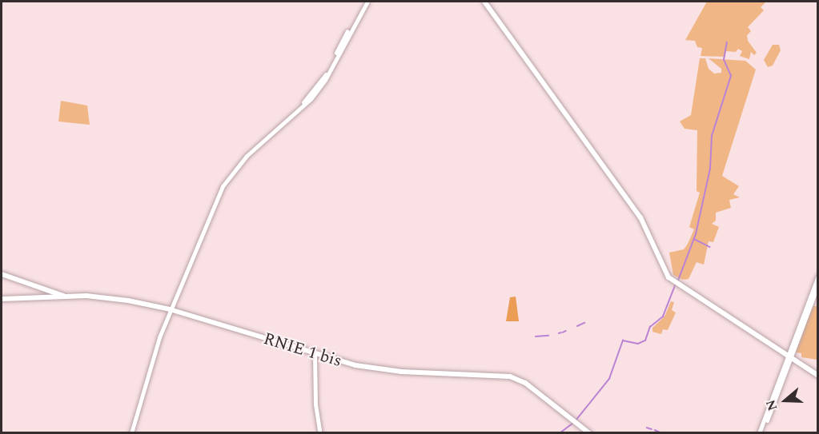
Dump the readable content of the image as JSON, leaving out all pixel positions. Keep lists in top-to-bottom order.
{
  "streets": {
    "main road": ["RNIE 1 bis"]
  },
  "north": "left"
}
